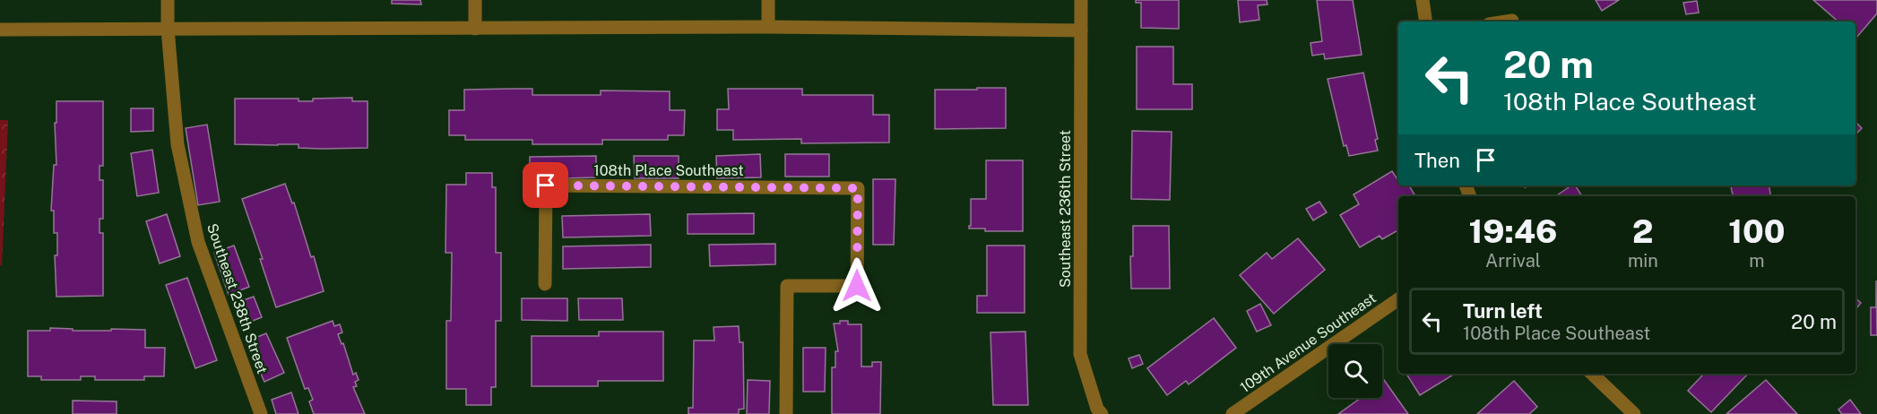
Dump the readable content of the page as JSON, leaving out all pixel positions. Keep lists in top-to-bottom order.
{
  "streets": {
    "street": [
      "108th Place Southeast",
      "Southeast 236th Street",
      "Southeast 238th Street",
      "109th Avenue Southeast"
    ]
  },
  "page": {
    "turn": ["20 m", "108th Place Southeast"],
    "then": "Then",
    "eta": [
      "19:46",
      "Arrival",
      "2",
      "min",
      "100",
      "m"
    ],
    "list": [
      {
        "name": "Turn left",
        "note": "108th Place Southeast",
        "value": "20 m"
      }
    ]
  }
}
